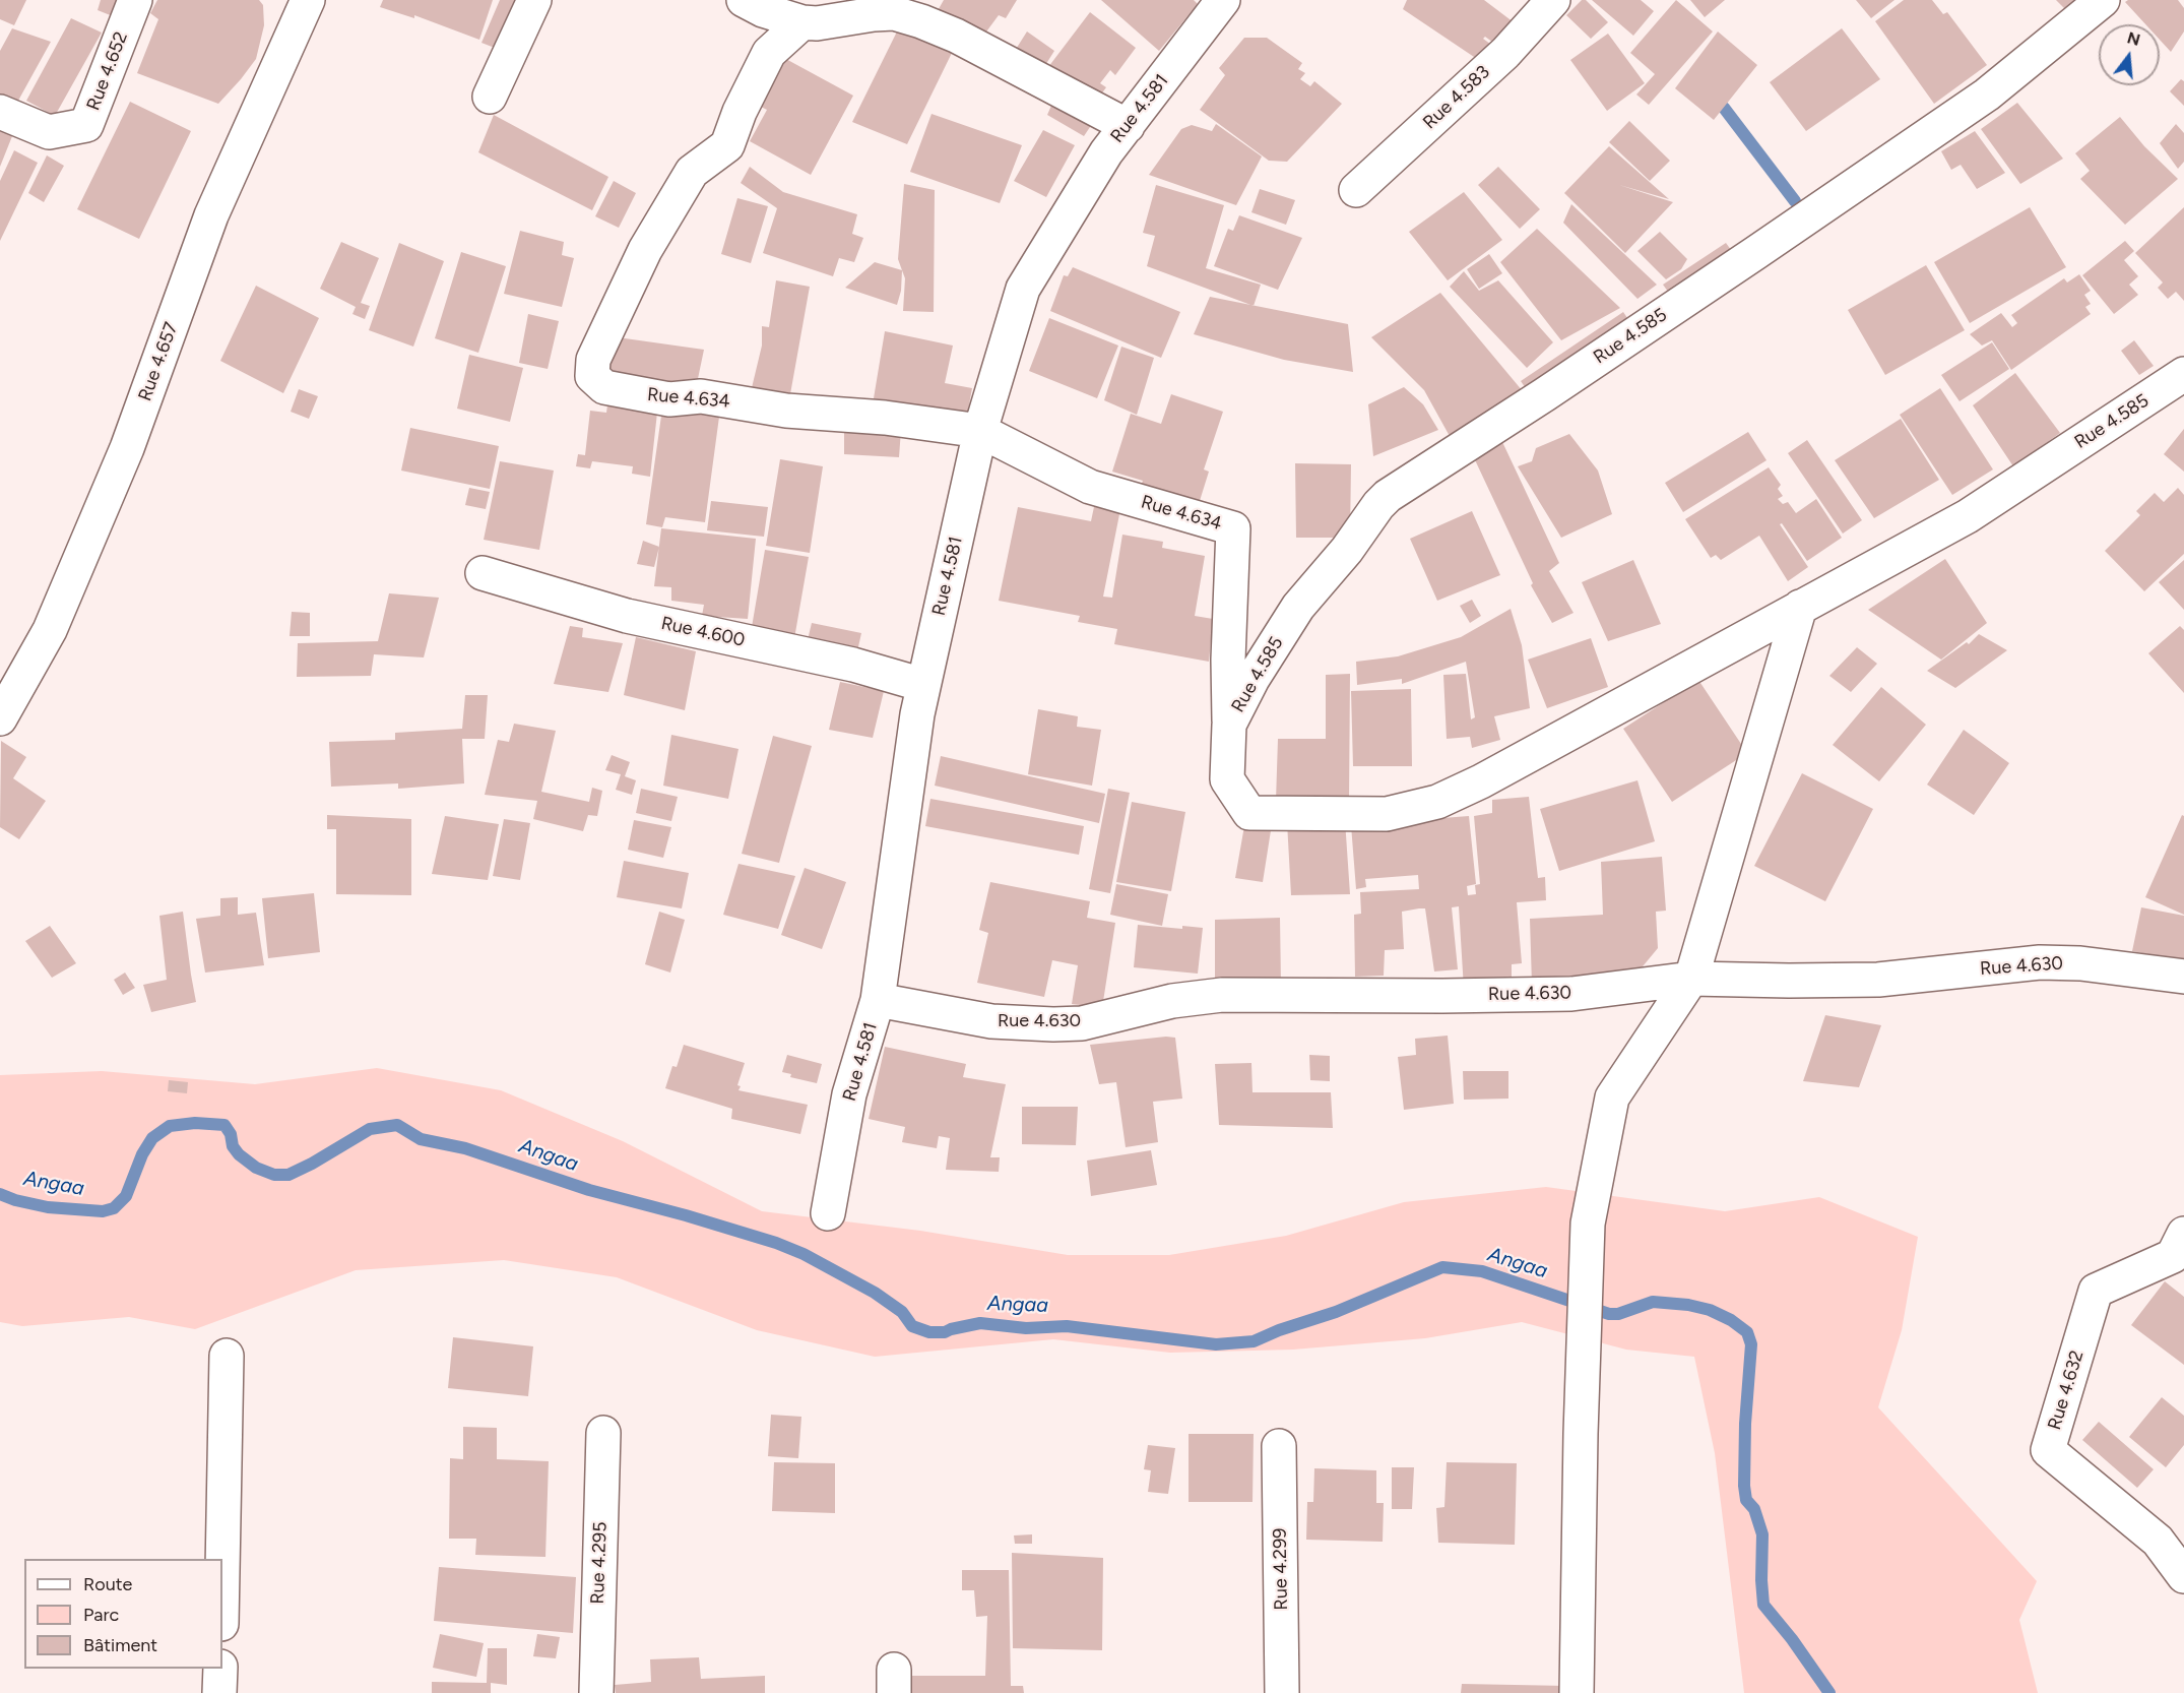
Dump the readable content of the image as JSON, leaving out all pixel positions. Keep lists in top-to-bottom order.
{
  "streets": {
    "street": [
      "Rue 4.652",
      "Rue 4.583",
      "Rue 4.581",
      "Rue 4.585",
      "Rue 4.657",
      "Rue 4.634",
      "Rue 4.600",
      "Rue 4.630",
      "Rue 4.632",
      "Rue 4.295",
      "Rue 4.299"
    ]
  },
  "crossings": [
    ["Rue 4.581", "Rue 4.634"],
    ["Rue 4.581", "Rue 4.600"],
    ["Rue 4.581", "Rue 4.630"],
    ["Rue 4.585", "Rue 4.634"]
  ],
  "water": ["Angaa"],
  "legend": ["Route", "Parc", "Bâtiment"],
  "north": "top"
}
